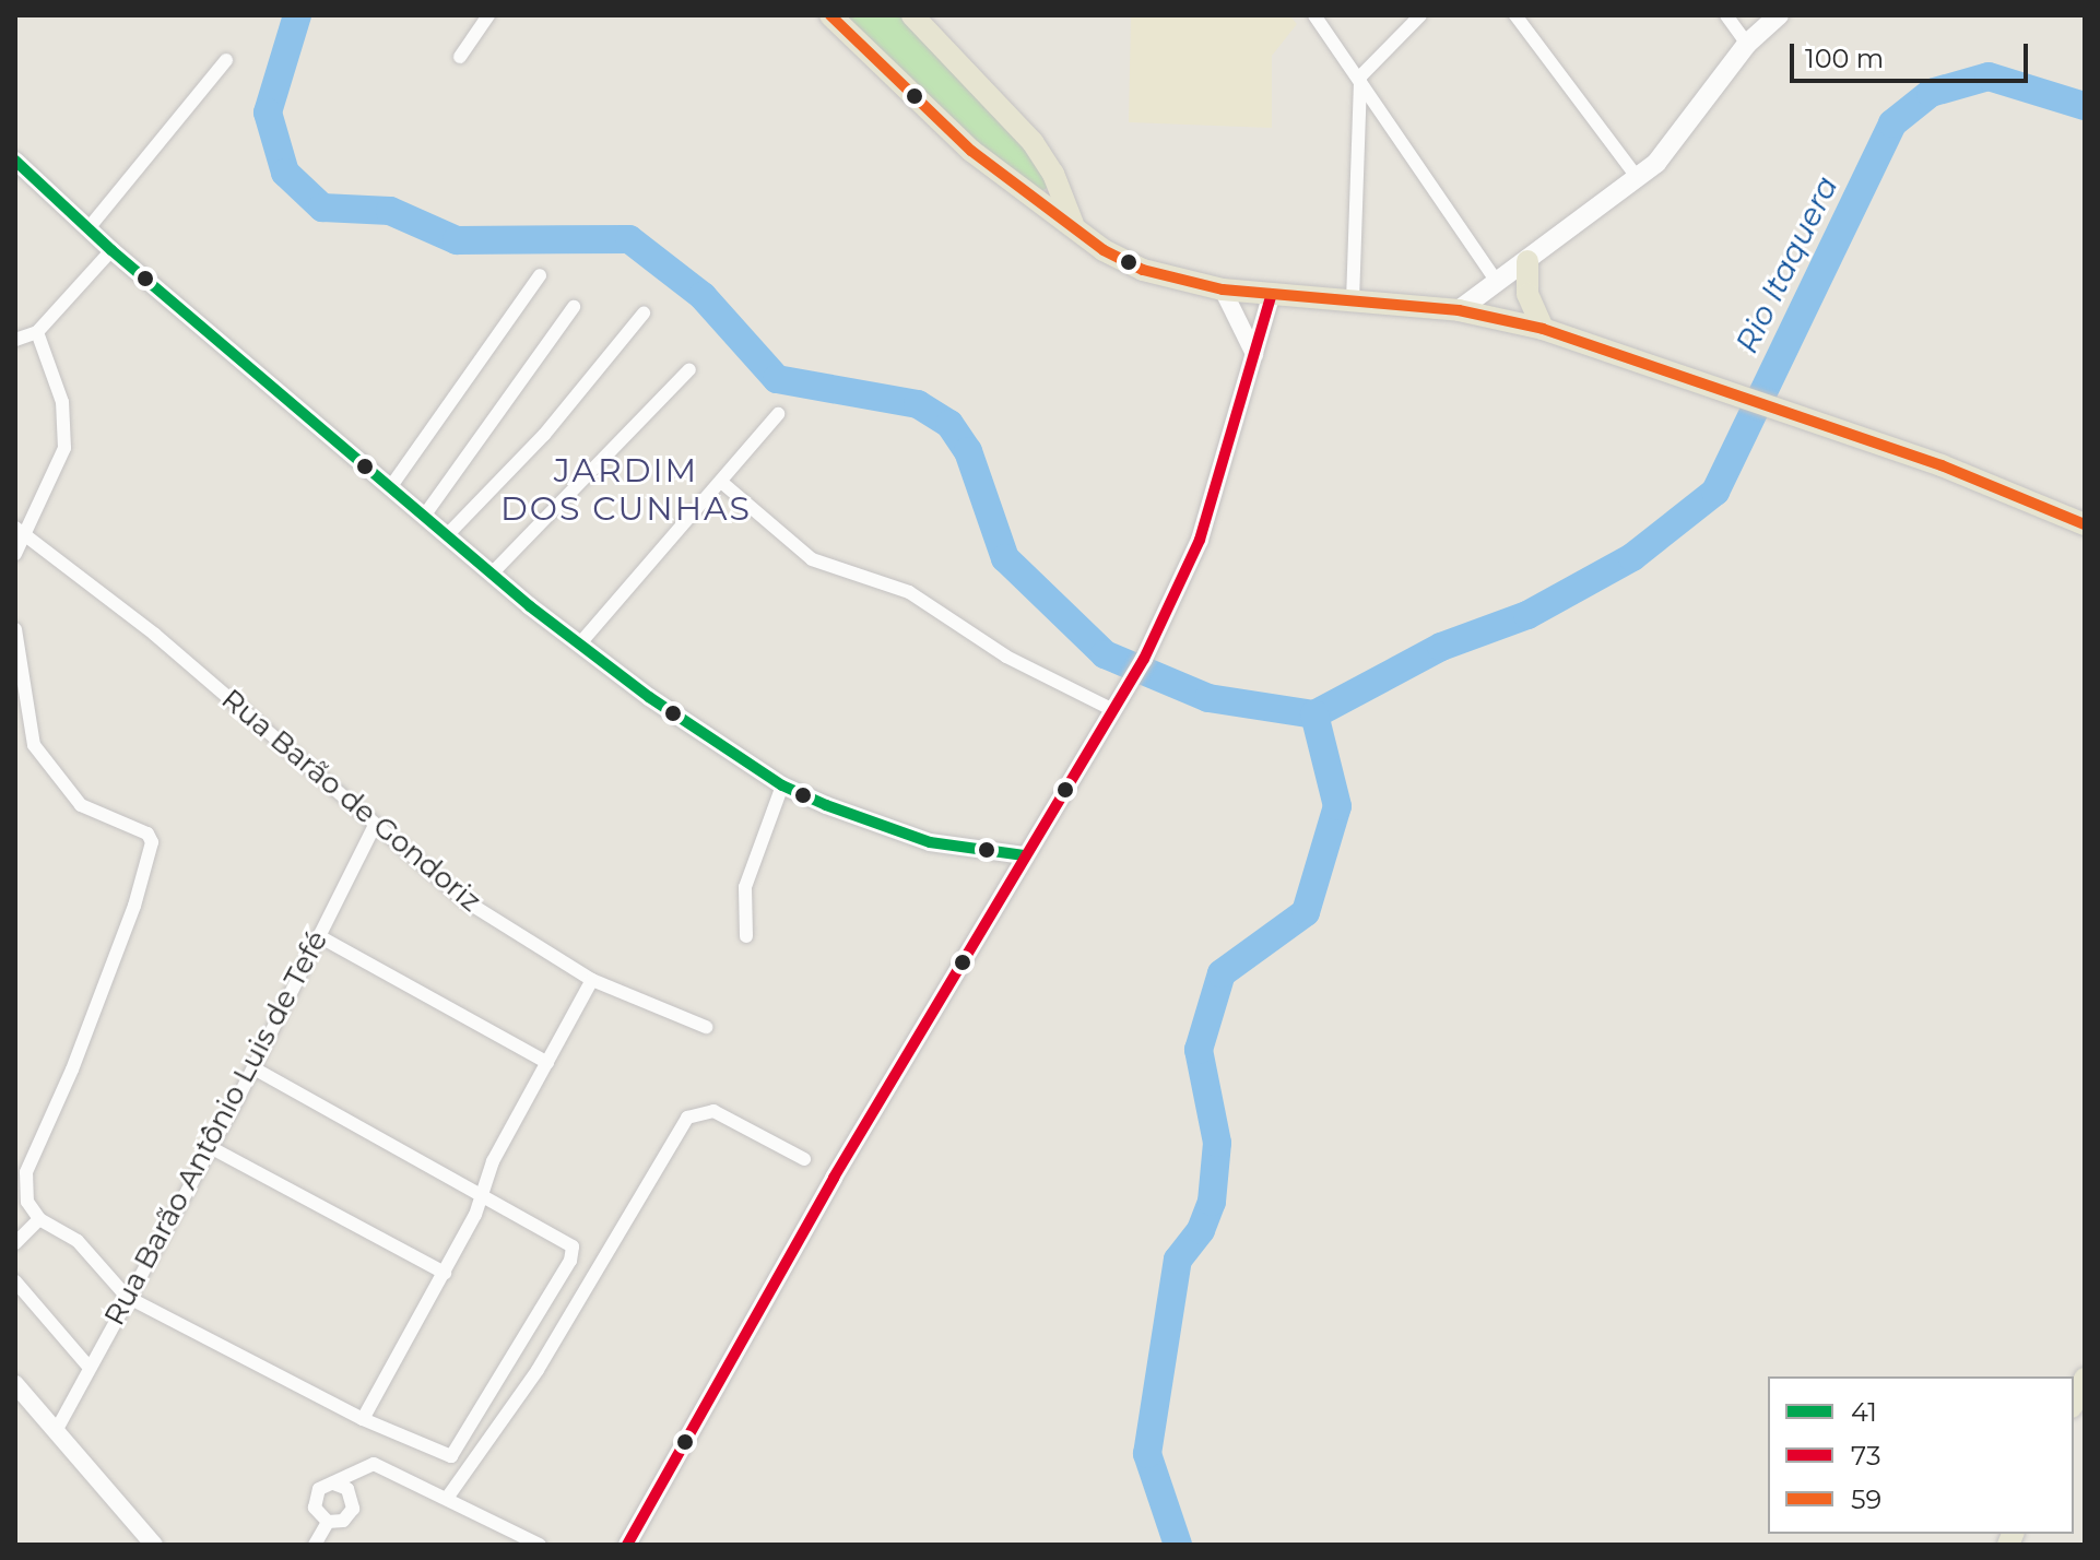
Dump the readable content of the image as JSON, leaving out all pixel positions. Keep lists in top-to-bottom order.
{
  "streets": {
    "street": ["Rua Barão de Gondoriz", "Rua Barão Antônio Luis de Tefé"]
  },
  "crossings": [
    ["Rua Barão de Gondoriz", "Rua Barão Antônio Luis de Tefé"]
  ],
  "districts": ["JARDIM DOS CUNHAS"],
  "water": ["Rio Itaquera"],
  "lines": ["transit line 59", "transit line 41", "transit line 73"],
  "legend": ["41", "73", "59"],
  "scale_bar": "100 m"
}
